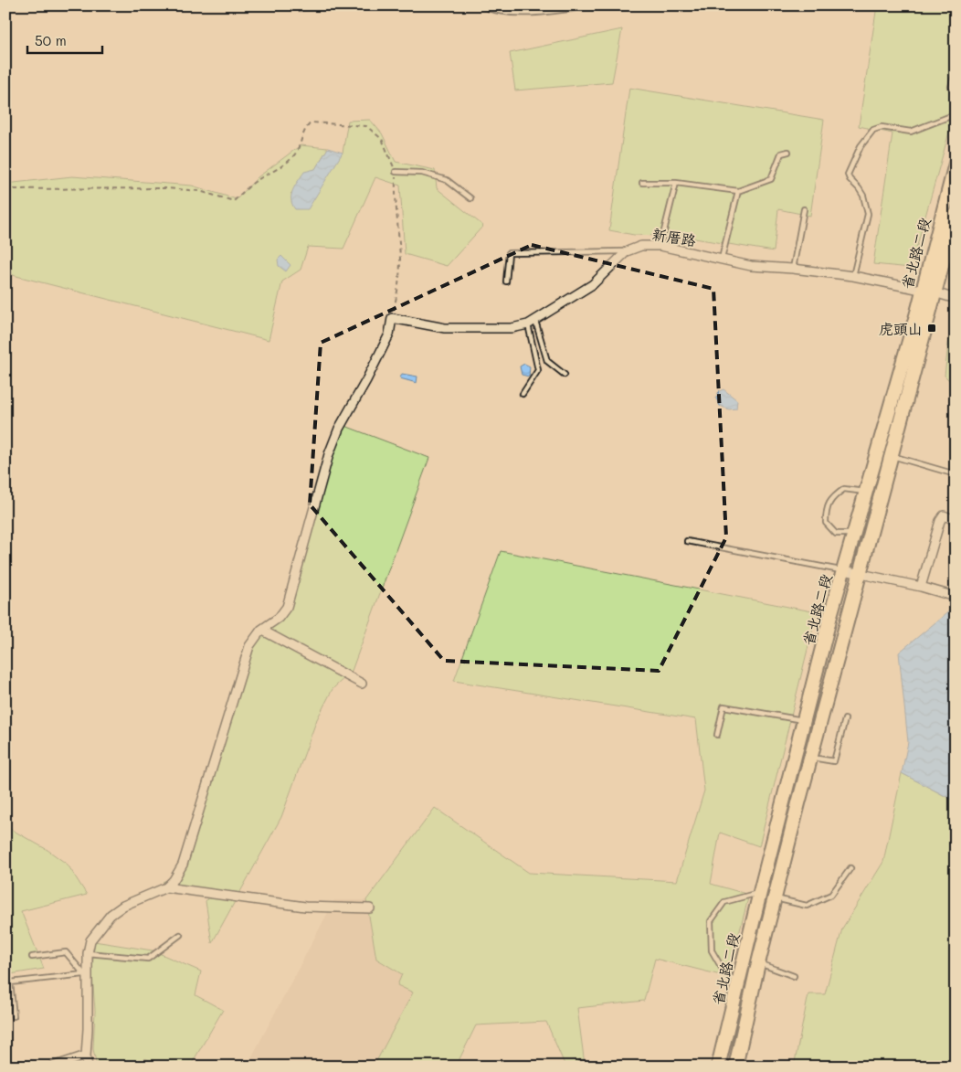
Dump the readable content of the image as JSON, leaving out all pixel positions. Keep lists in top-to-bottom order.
{
  "streets": {
    "main road": ["省北路二段"],
    "street": ["新厝路"]
  },
  "crossings": [
    ["新厝路", "省北路二段"]
  ],
  "places": {
    "transit": ["虎頭山"]
  },
  "scale_bar": "50 m"
}
